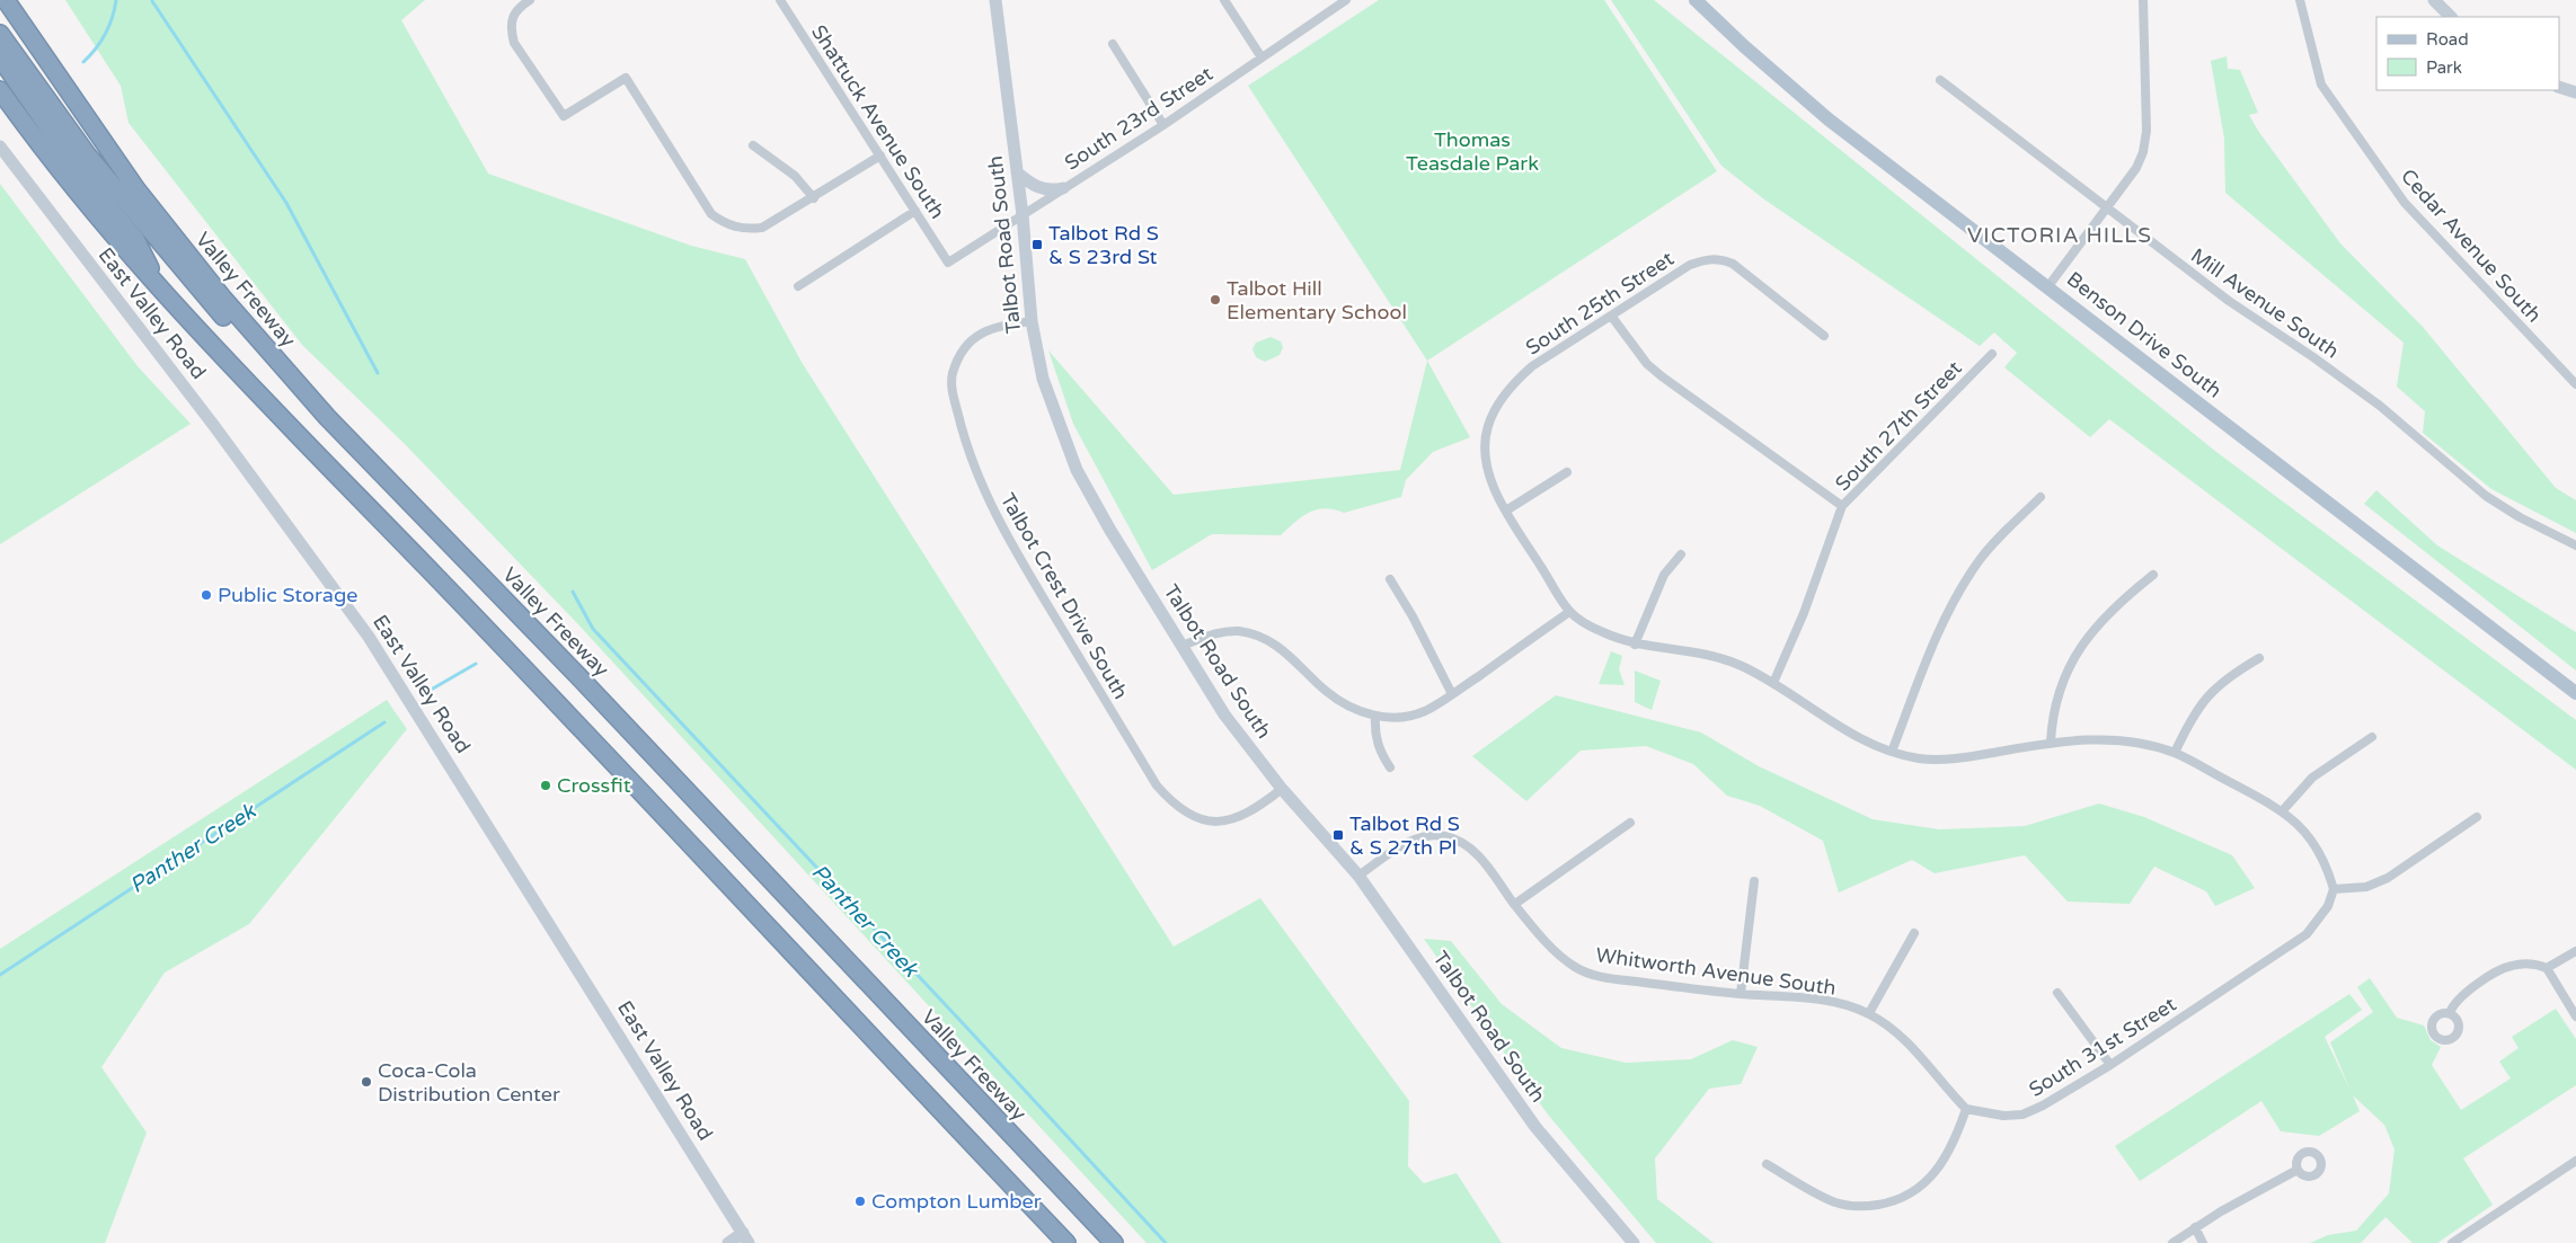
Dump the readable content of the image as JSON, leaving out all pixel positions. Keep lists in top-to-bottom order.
{
  "streets": {
    "highway": ["Valley Freeway"],
    "main road": ["Benson Drive South"],
    "street": [
      "South 23rd Street",
      "Shattuck Avenue South",
      "Talbot Road South",
      "Cedar Avenue South",
      "South 25th Street",
      "Mill Avenue South",
      "East Valley Road",
      "South 27th Street",
      "Talbot Crest Drive South",
      "Whitworth Avenue South",
      "South 31st Street"
    ]
  },
  "crossings": [
    ["South 23rd Street", "Shattuck Avenue South"],
    ["South 23rd Street", "Talbot Road South"],
    ["Talbot Road South", "Talbot Crest Drive South"],
    ["Talbot Road South", "Whitworth Avenue South"],
    ["Whitworth Avenue South", "South 31st Street"]
  ],
  "districts": ["VICTORIA HILLS"],
  "water": ["Panther Creek"],
  "parks": ["Thomas Teasdale Park"],
  "places": {
    "transit": ["Talbot Rd S & S 23rd St", "Talbot Rd S & S 27th Pl"],
    "other": [
      "Talbot Hill Elementary School",
      "Public Storage",
      "Crossfit",
      "Coca-Cola Distribution Center",
      "Compton Lumber"
    ]
  },
  "legend": ["Road", "Park"]
}
